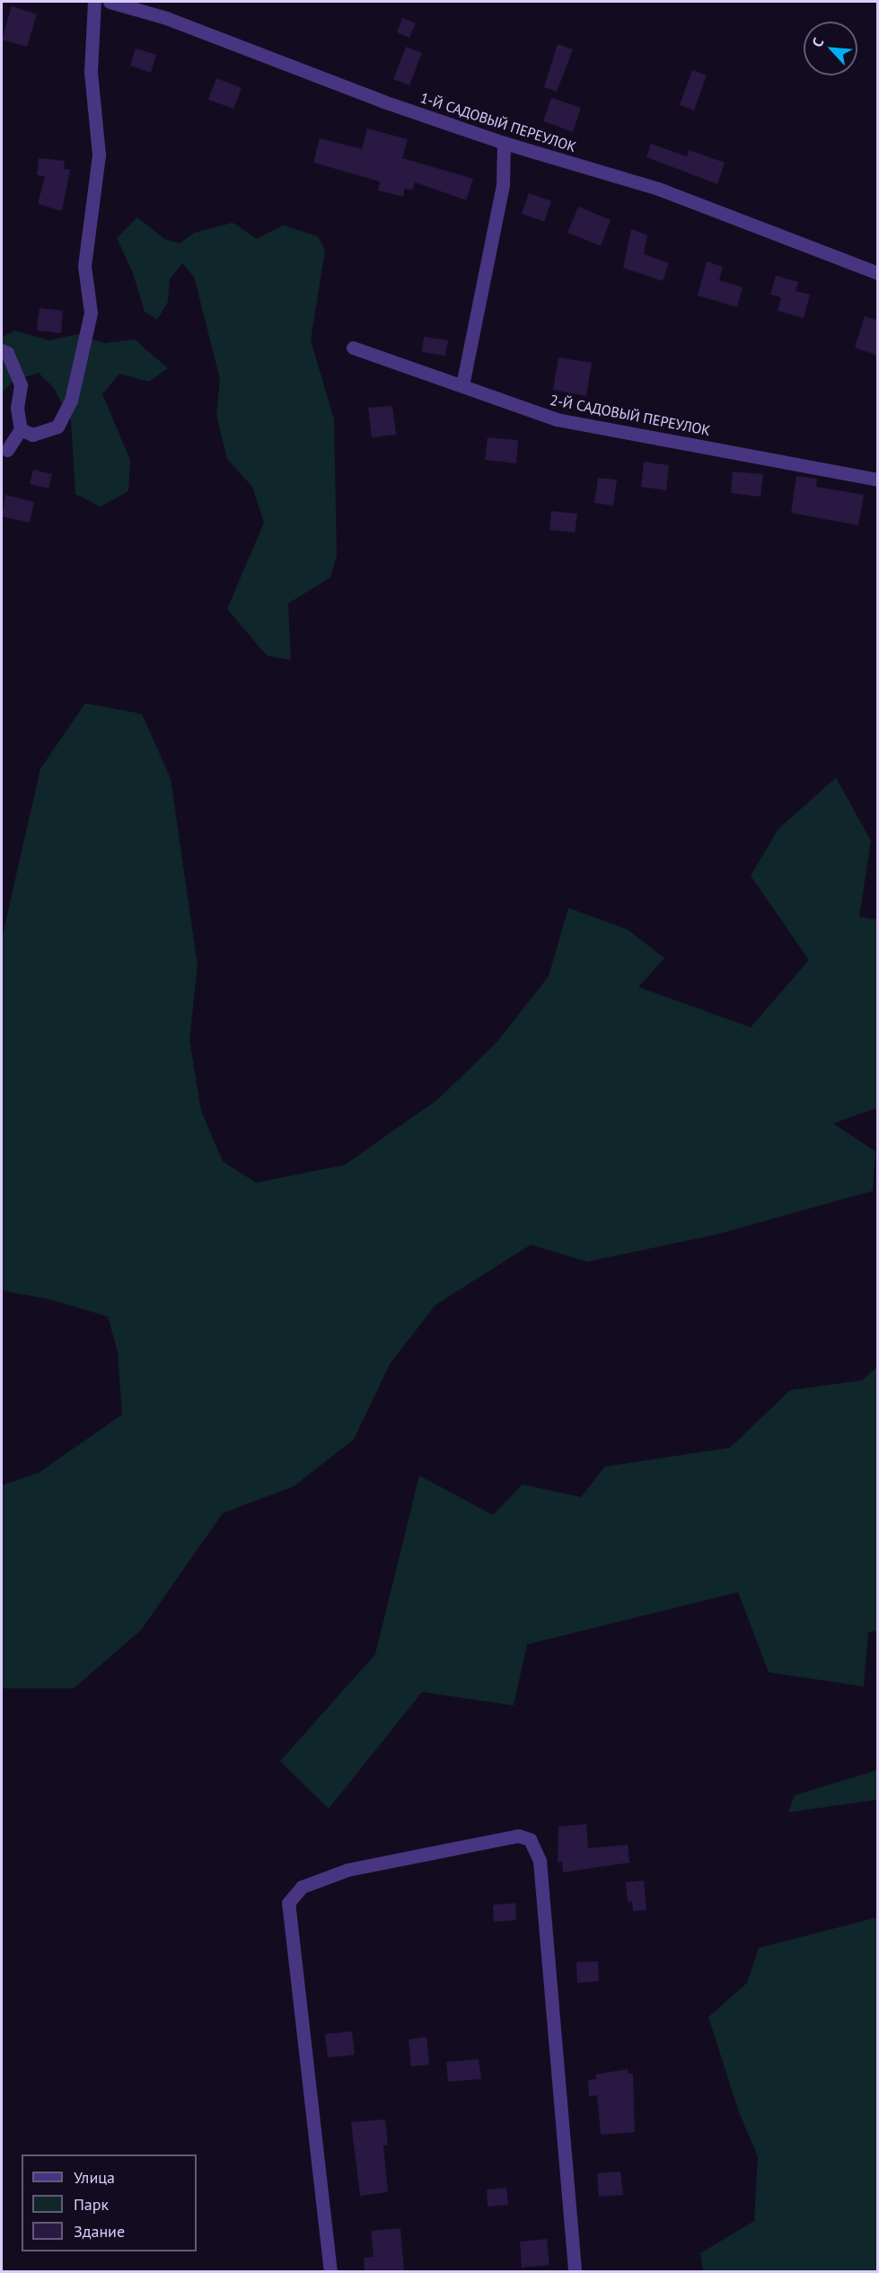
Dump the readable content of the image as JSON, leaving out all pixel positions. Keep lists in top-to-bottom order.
{
  "streets": {
    "street": ["1-Й САДОВЫЙ ПЕРЕУЛОК", "2-Й САДОВЫЙ ПЕРЕУЛОК"]
  },
  "legend": ["Улица", "Парк", "Здание"],
  "north": "top left"
}
